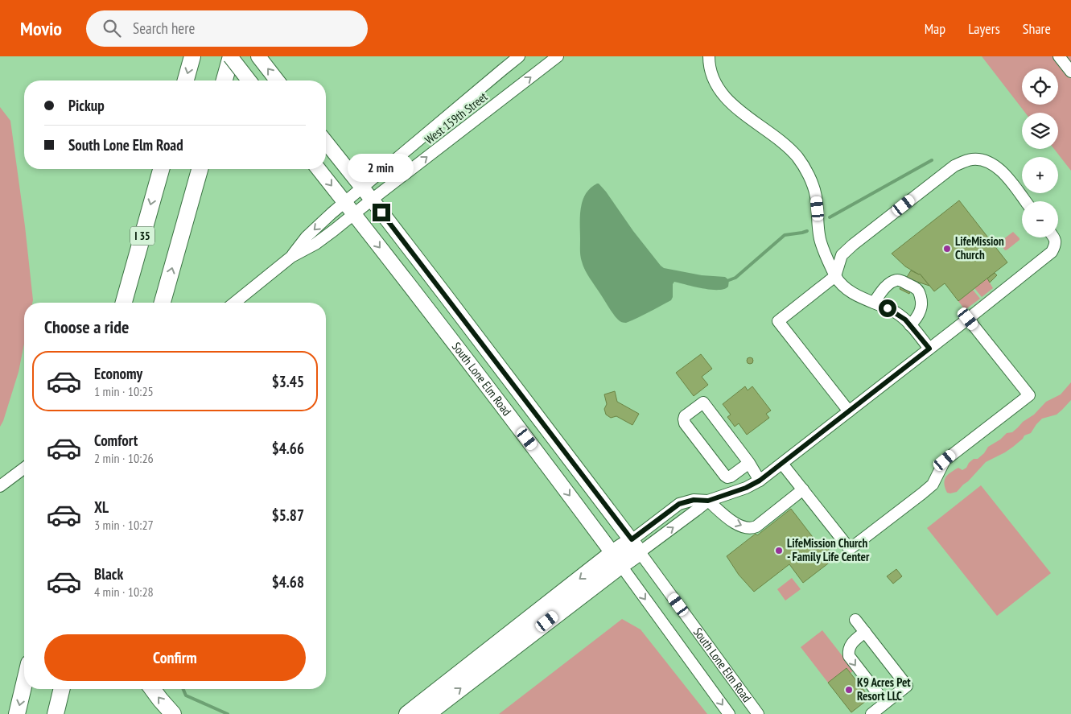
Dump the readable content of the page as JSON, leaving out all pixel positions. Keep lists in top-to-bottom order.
{
  "streets": {
    "highway": ["I 35"],
    "main road": ["South Lone Elm Road"],
    "street": ["West 159th Street"]
  },
  "crossings": [
    ["West 159th Street", "South Lone Elm Road"]
  ],
  "places": ["LifeMission Church", "LifeMission Church - Family Life Center", "K9 Acres Pet Resort LLC"],
  "page": {
    "header": "Movio",
    "search": "Search here",
    "nav": ["Map", "Layers", "Share"],
    "map_buttons": ["+", "−"],
    "banner": ["Pickup", "South Lone Elm Road"],
    "bubble": "2 min",
    "heading": "Choose a ride",
    "list": [
      {
        "name": "Economy",
        "note": "1 min · 10:25",
        "value": "$3.45"
      },
      {
        "name": "Comfort",
        "note": "2 min · 10:26",
        "value": "$4.66"
      },
      {
        "name": "XL",
        "note": "3 min · 10:27",
        "value": "$5.87"
      },
      {
        "name": "Black",
        "note": "4 min · 10:28",
        "value": "$4.68"
      }
    ],
    "buttons": "Confirm"
  }
}
